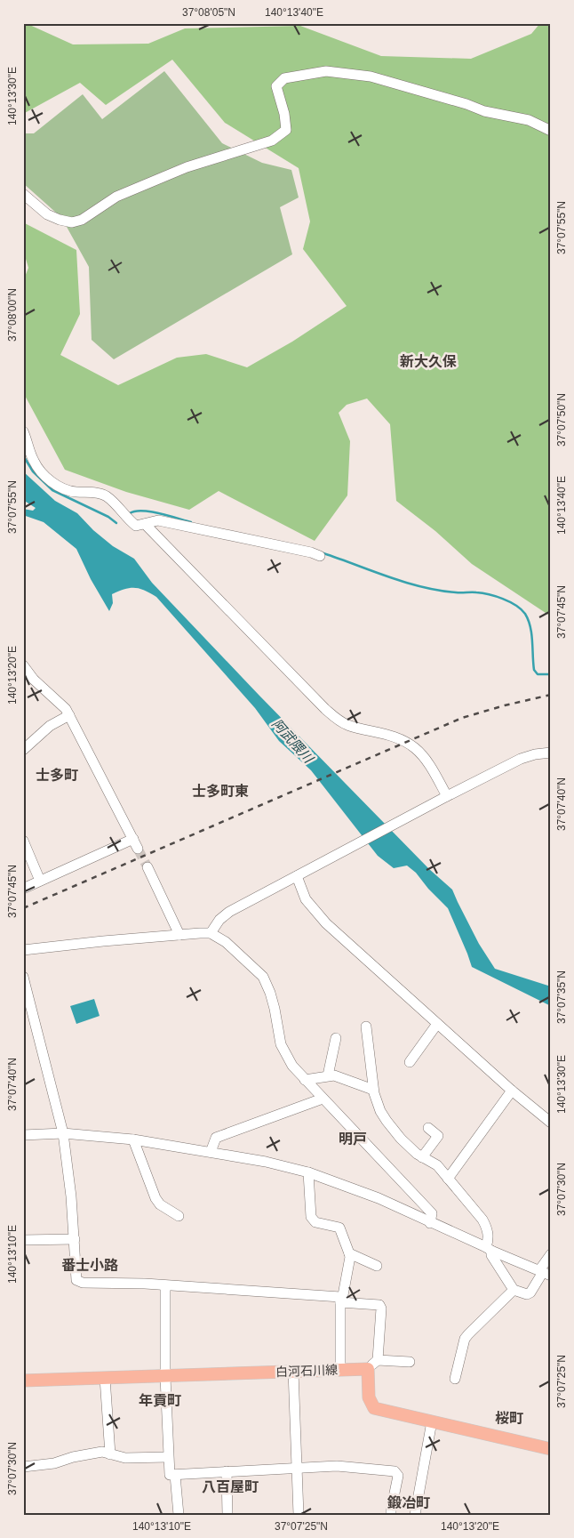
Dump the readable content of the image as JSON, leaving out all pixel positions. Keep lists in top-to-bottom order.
{
  "streets": {
    "main road": ["白河石川線"]
  },
  "districts": [
    "新大久保",
    "士多町",
    "士多町東",
    "明戸",
    "番士小路",
    "年貢町",
    "桜町",
    "八百屋町",
    "鍛冶町"
  ],
  "water": ["阿武隈川"],
  "coordinates": [
    "37°08'05\"N",
    "140°13'40\"E",
    "140°13'30\"E",
    "37°07'55\"N",
    "37°08'00\"N",
    "37°07'50\"N",
    "37°07'45\"N",
    "140°13'20\"E",
    "37°07'40\"N",
    "37°07'35\"N",
    "37°07'30\"N",
    "140°13'10\"E",
    "37°07'25\"N"
  ]
}
